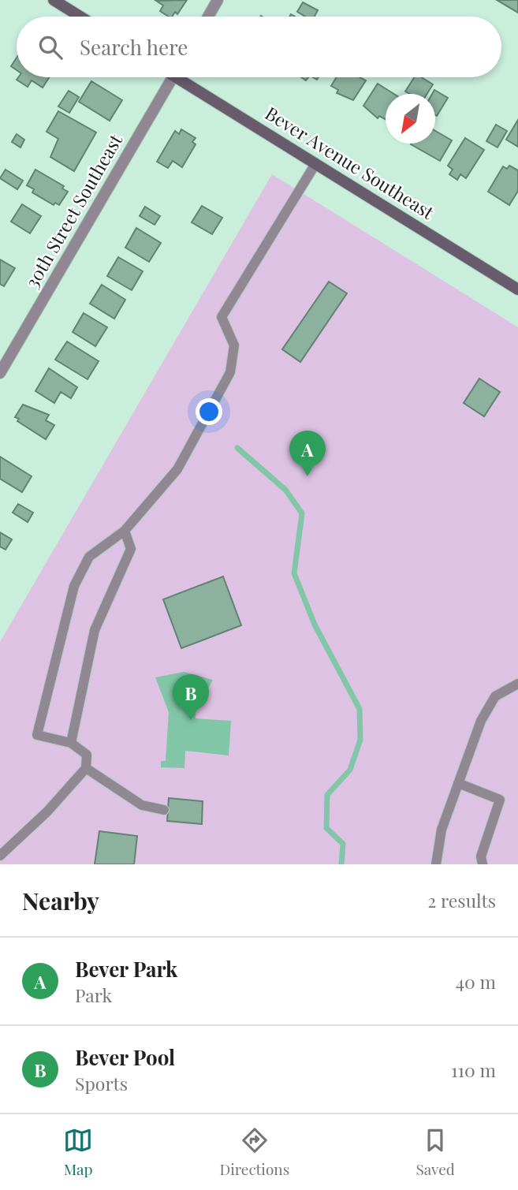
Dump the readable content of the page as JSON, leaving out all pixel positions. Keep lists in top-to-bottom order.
{
  "streets": {
    "street": ["Bever Avenue Southeast", "30th Street Southeast"]
  },
  "north": "bottom left",
  "page": {
    "search": "Search here",
    "pins": ["A", "B"],
    "heading": ["Nearby", "2 results"],
    "list": [
      {
        "mark": "A",
        "name": "Bever Park",
        "note": "Park",
        "value": "40 m"
      },
      {
        "mark": "B",
        "name": "Bever Pool",
        "note": "Sports",
        "value": "110 m"
      }
    ],
    "nav": ["Map", "Directions", "Saved"]
  }
}
